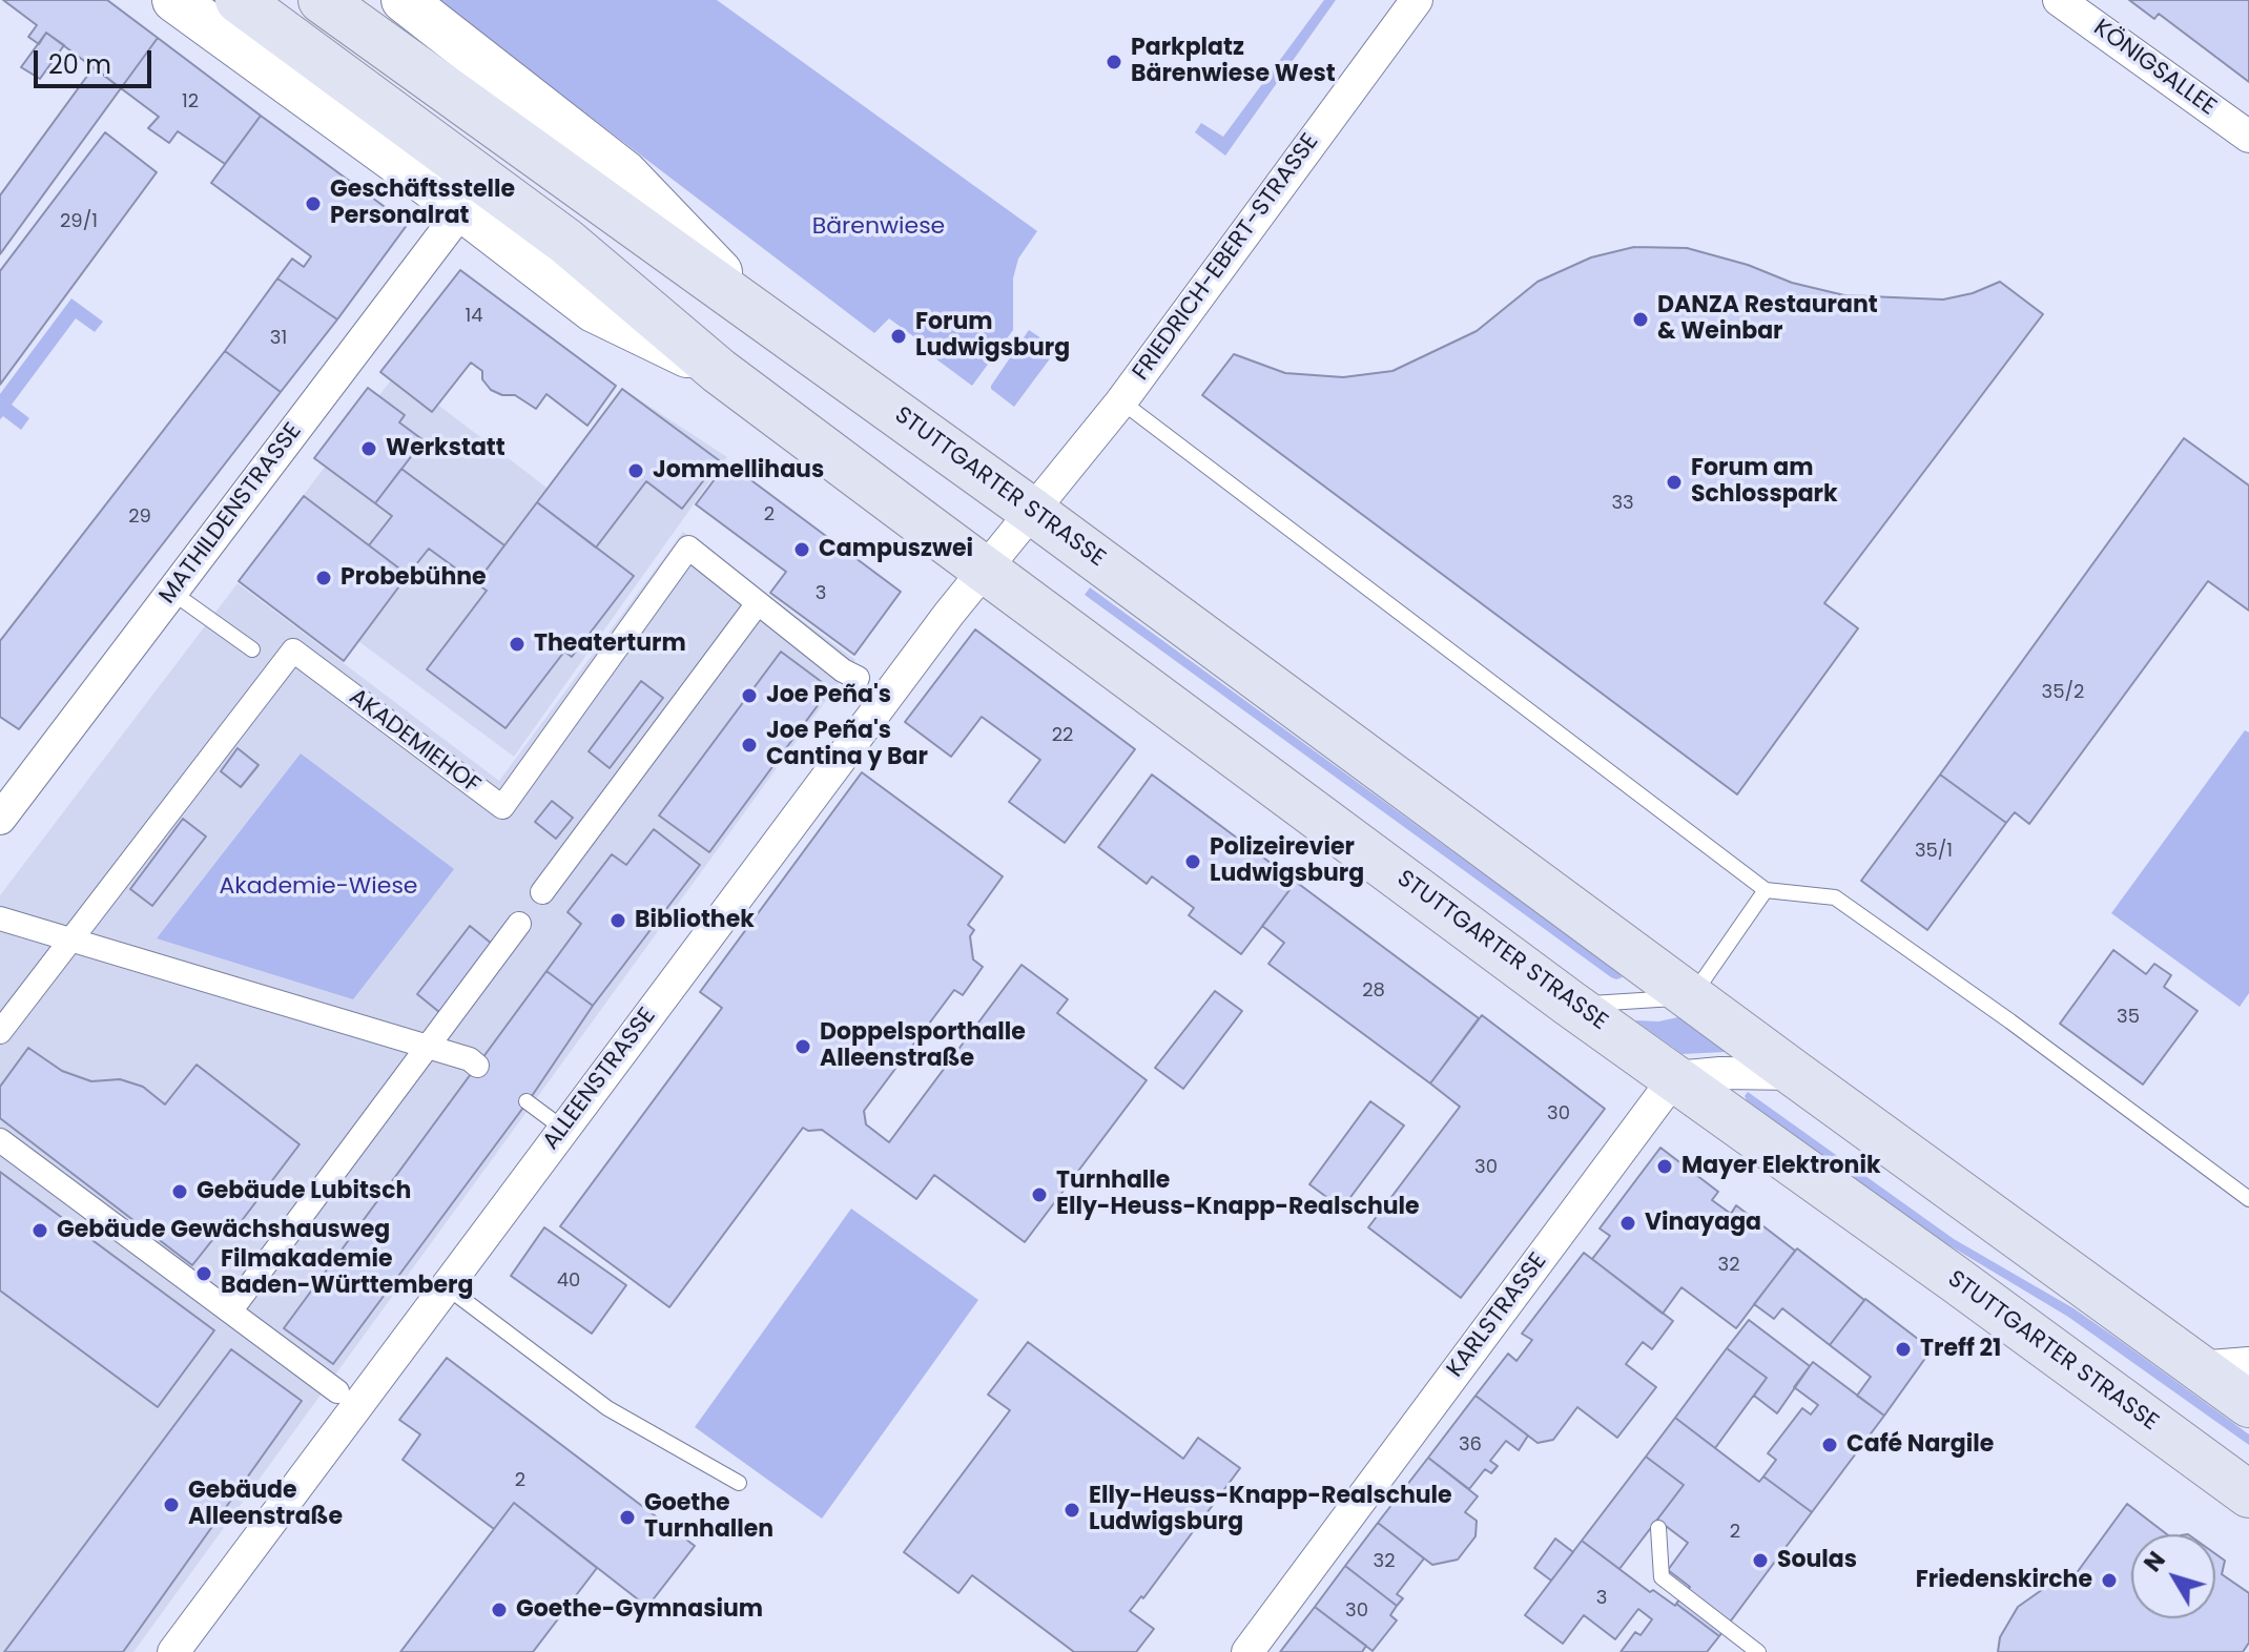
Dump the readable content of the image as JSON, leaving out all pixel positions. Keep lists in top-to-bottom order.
{
  "streets": {
    "main road": ["STUTTGARTER STRASSE"],
    "street": [
      "KÖNIGSALLEE",
      "FRIEDRICH-EBERT-STRASSE",
      "MATHILDENSTRASSE",
      "AKADEMIEHOF",
      "ALLEENSTRASSE",
      "KARLSTRASSE"
    ]
  },
  "crossings": [
    ["FRIEDRICH-EBERT-STRASSE", "STUTTGARTER STRASSE"],
    ["FRIEDRICH-EBERT-STRASSE", "ALLEENSTRASSE"],
    ["STUTTGARTER STRASSE", "MATHILDENSTRASSE"],
    ["STUTTGARTER STRASSE", "ALLEENSTRASSE"],
    ["STUTTGARTER STRASSE", "KARLSTRASSE"]
  ],
  "parks": ["Bärenwiese", "Akademie-Wiese"],
  "places": [
    "Parkplatz Bärenwiese West",
    "Geschäftsstelle Personalrat",
    "DANZA Restaurant & Weinbar",
    "Forum Ludwigsburg",
    "Werkstatt",
    "Jommellihaus",
    "Forum am Schlosspark",
    "Campuszwei",
    "Probebühne",
    "Theaterturm",
    "Joe Peña's",
    "Joe Peña's Cantina y Bar",
    "Polizeirevier Ludwigsburg",
    "Bibliothek",
    "Doppelsporthalle Alleenstraße",
    "Mayer Elektronik",
    "Gebäude Lubitsch",
    "Turnhalle Elly-Heuss-Knapp-Realschule",
    "Vinayaga",
    "Gebäude Gewächshausweg",
    "Filmakademie Baden-Württemberg",
    "Treff 21",
    "Café Nargile",
    "Gebäude Alleenstraße",
    "Elly-Heuss-Knapp-Realschule Ludwigsburg",
    "Goethe Turnhallen",
    "Soulas",
    "Friedenskirche",
    "Goethe-Gymnasium"
  ],
  "house_numbers": [
    "12",
    "29/1",
    "14",
    "31",
    "33",
    "2",
    "29",
    "3",
    "35/2",
    "22",
    "35/1",
    "28",
    "35",
    "30",
    "30",
    "32",
    "40",
    "36",
    "2",
    "2",
    "32",
    "3",
    "30"
  ],
  "scale_bar": "20 m",
  "north": "top left"
}
